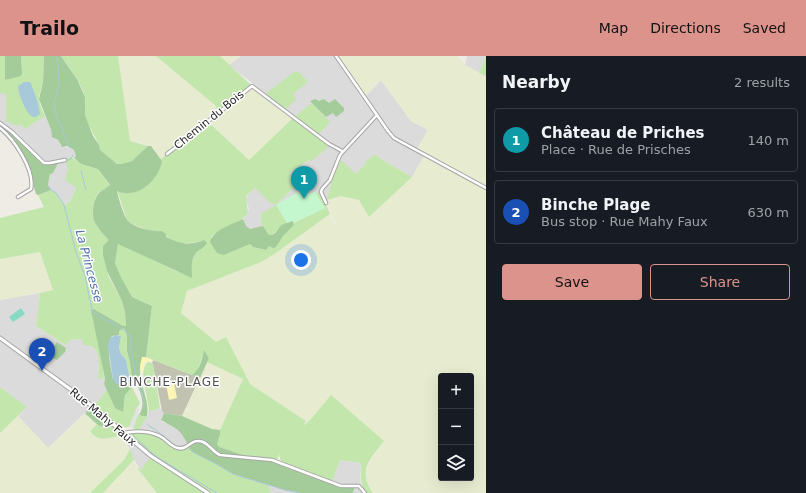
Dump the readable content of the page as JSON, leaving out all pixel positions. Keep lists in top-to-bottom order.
{
  "streets": {
    "street": ["Chemin du Bois", "Rue Mahy Faux"]
  },
  "districts": ["BINCHE-PLAGE"],
  "water": ["La Princesse"],
  "page": {
    "header": "Trailo",
    "nav": ["Map", "Directions", "Saved"],
    "heading": ["Nearby", "2 results"],
    "list": [
      {
        "mark": "1",
        "name": "Château de Priches",
        "note": "Place · Rue de Prisches",
        "value": "140 m"
      },
      {
        "mark": "2",
        "name": "Binche Plage",
        "note": "Bus stop · Rue Mahy Faux",
        "value": "630 m"
      }
    ],
    "pins": ["1", "2"],
    "buttons": ["Save", "Share"],
    "map_buttons": ["+", "−"]
  }
}
